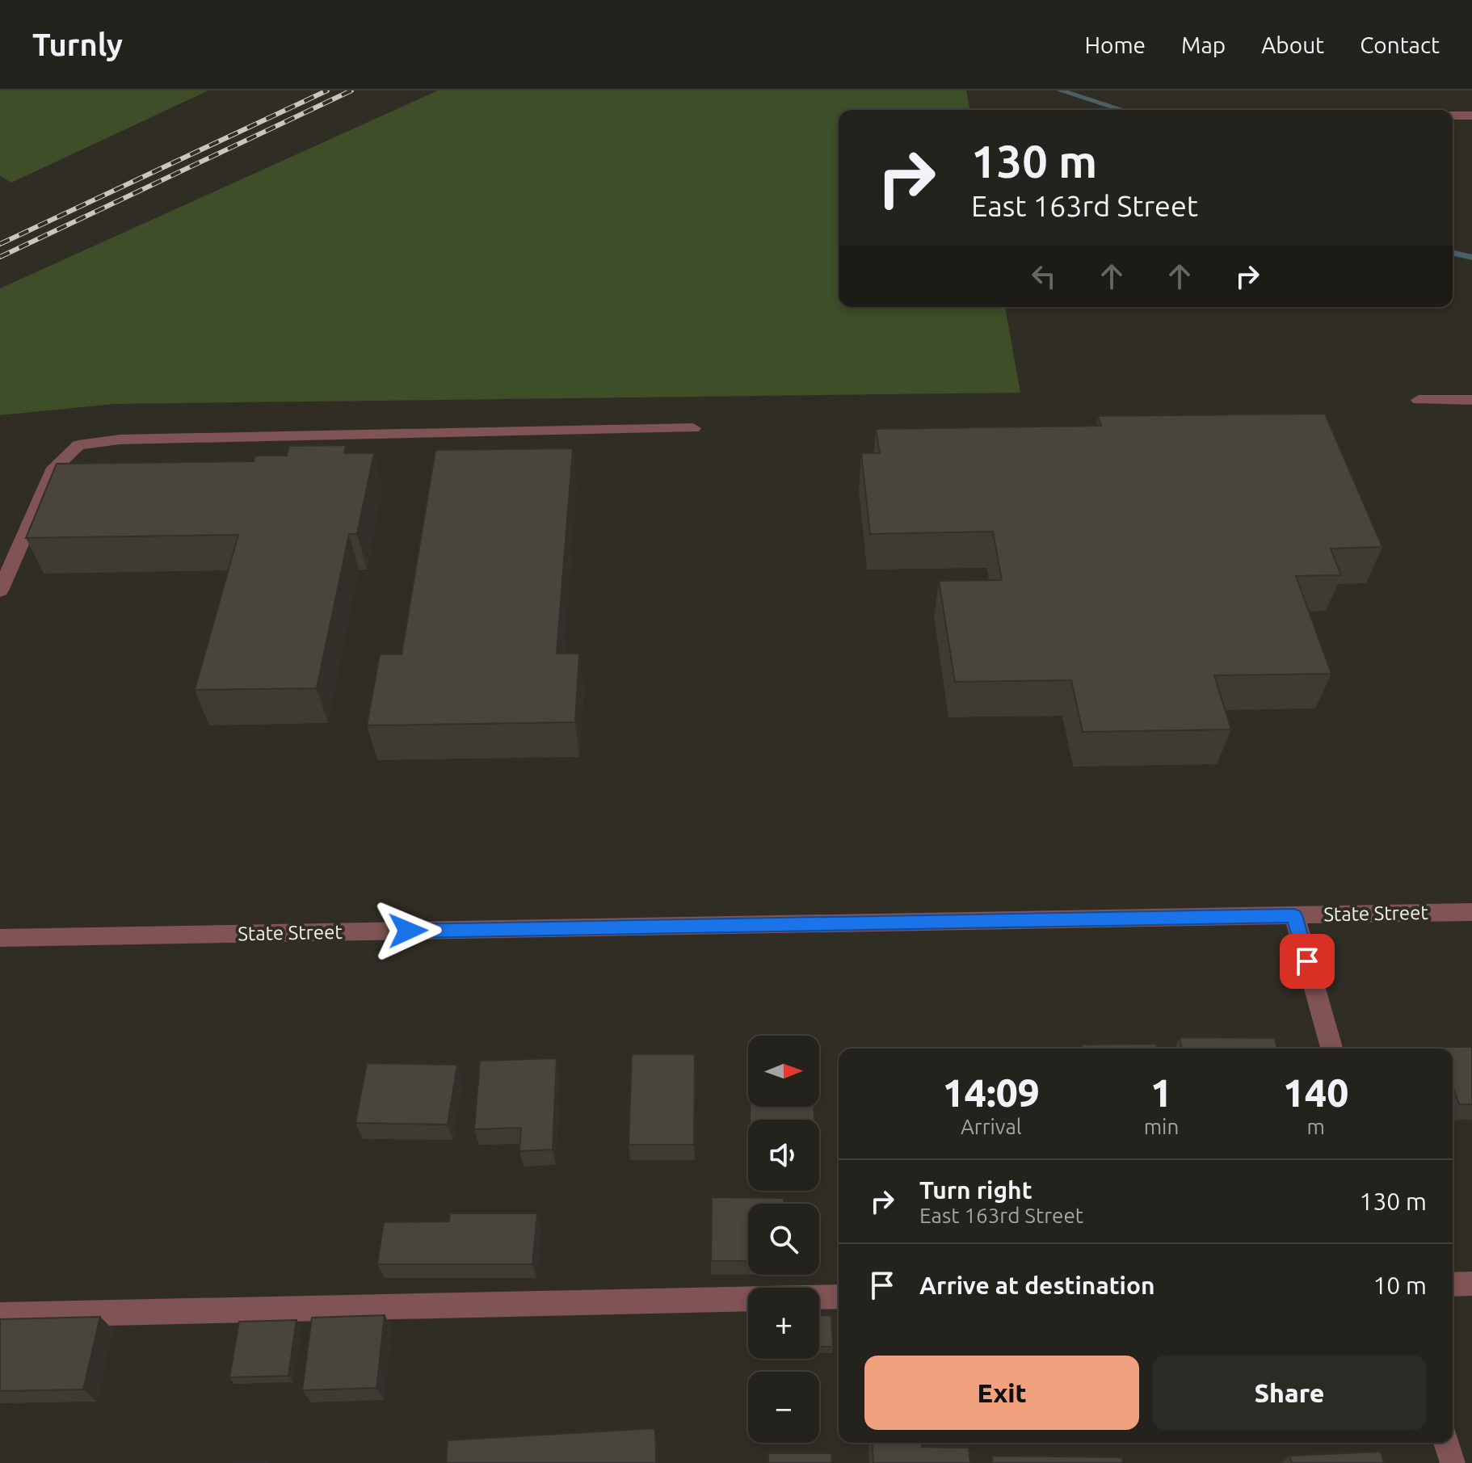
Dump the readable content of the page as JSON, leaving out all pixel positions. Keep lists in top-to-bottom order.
{
  "streets": {
    "street": ["State Street"]
  },
  "north": "right",
  "page": {
    "header": "Turnly",
    "nav": [
      "Home",
      "Map",
      "About",
      "Contact"
    ],
    "turn": ["130 m", "East 163rd Street"],
    "map_buttons": ["+", "−"],
    "eta": [
      "14:09",
      "Arrival",
      "1",
      "min",
      "140",
      "m"
    ],
    "list": [
      {
        "name": "Turn right",
        "note": "East 163rd Street",
        "value": "130 m"
      },
      {
        "name": "Arrive at destination",
        "value": "10 m"
      }
    ],
    "buttons": ["Exit", "Share"]
  }
}
